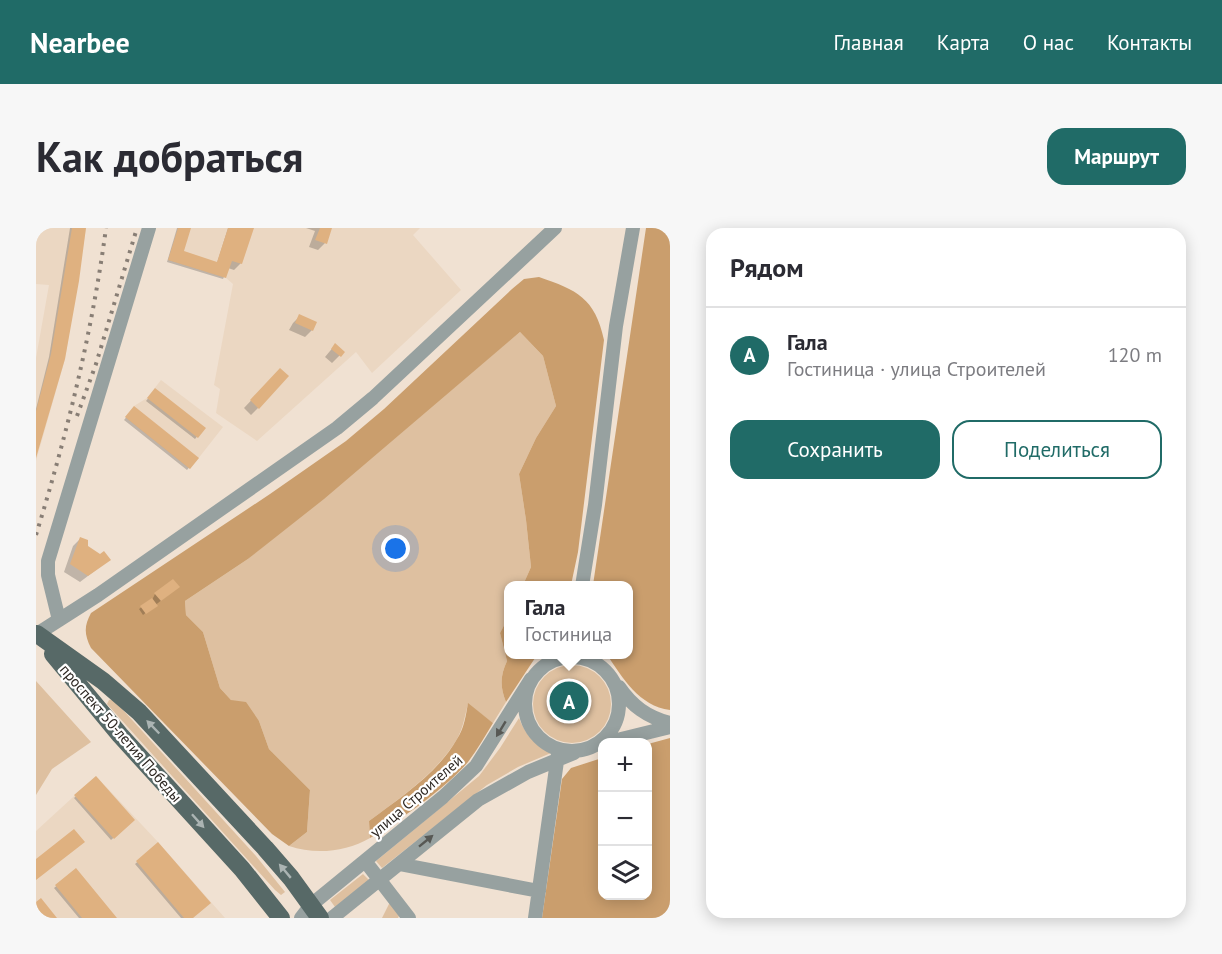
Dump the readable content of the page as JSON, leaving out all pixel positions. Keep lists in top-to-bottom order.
{
  "streets": {
    "main road": ["проспект 50-летия Победы"],
    "street": ["улица Строителей"]
  },
  "crossings": [
    ["проспект 50-летия Победы", "улица Строителей"]
  ],
  "page": {
    "header": "Nearbee",
    "nav": [
      "Главная",
      "Карта",
      "О нас",
      "Контакты"
    ],
    "buttons": [
      "Маршрут",
      ["Сохранить", "Поделиться"]
    ],
    "title": "Как добраться",
    "heading": "Рядом",
    "list": [
      {
        "mark": "A",
        "name": "Гала",
        "note": "Гостиница · улица Строителей",
        "value": "120 m"
      }
    ],
    "popup": ["Гала", "Гостиница"],
    "pins": "A",
    "map_buttons": ["+", "−"]
  }
}
